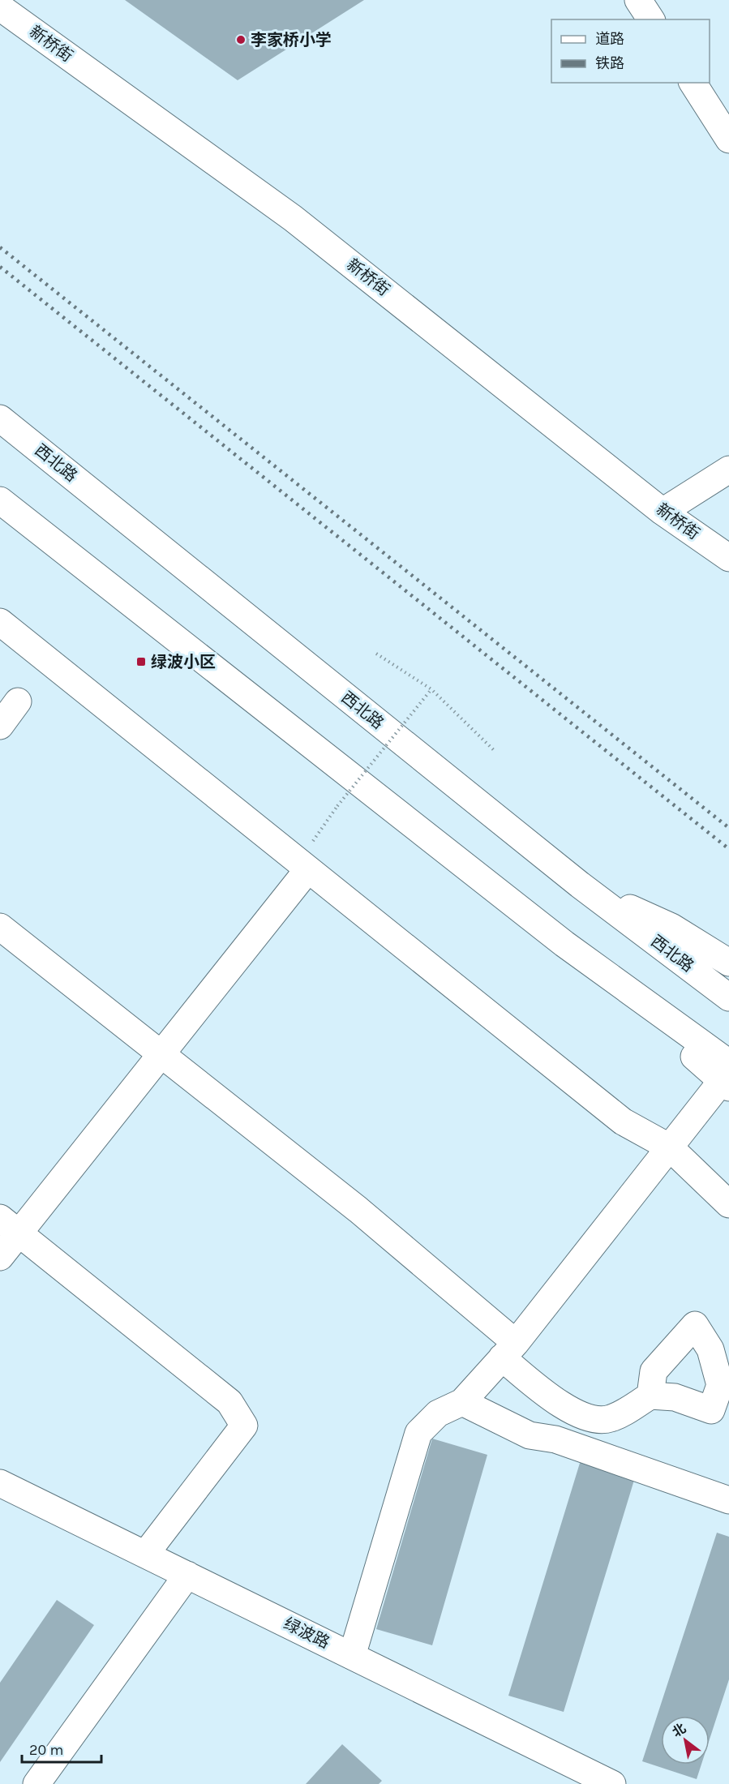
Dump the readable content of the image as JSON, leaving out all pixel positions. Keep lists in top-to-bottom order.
{
  "streets": {
    "main road": ["新桥街", "西北路", "绿波路"]
  },
  "places": {
    "other": ["李家桥小学"],
    "transit": ["绿波小区"]
  },
  "legend": ["道路", "铁路"],
  "scale_bar": "20 m",
  "north": "top left"
}
